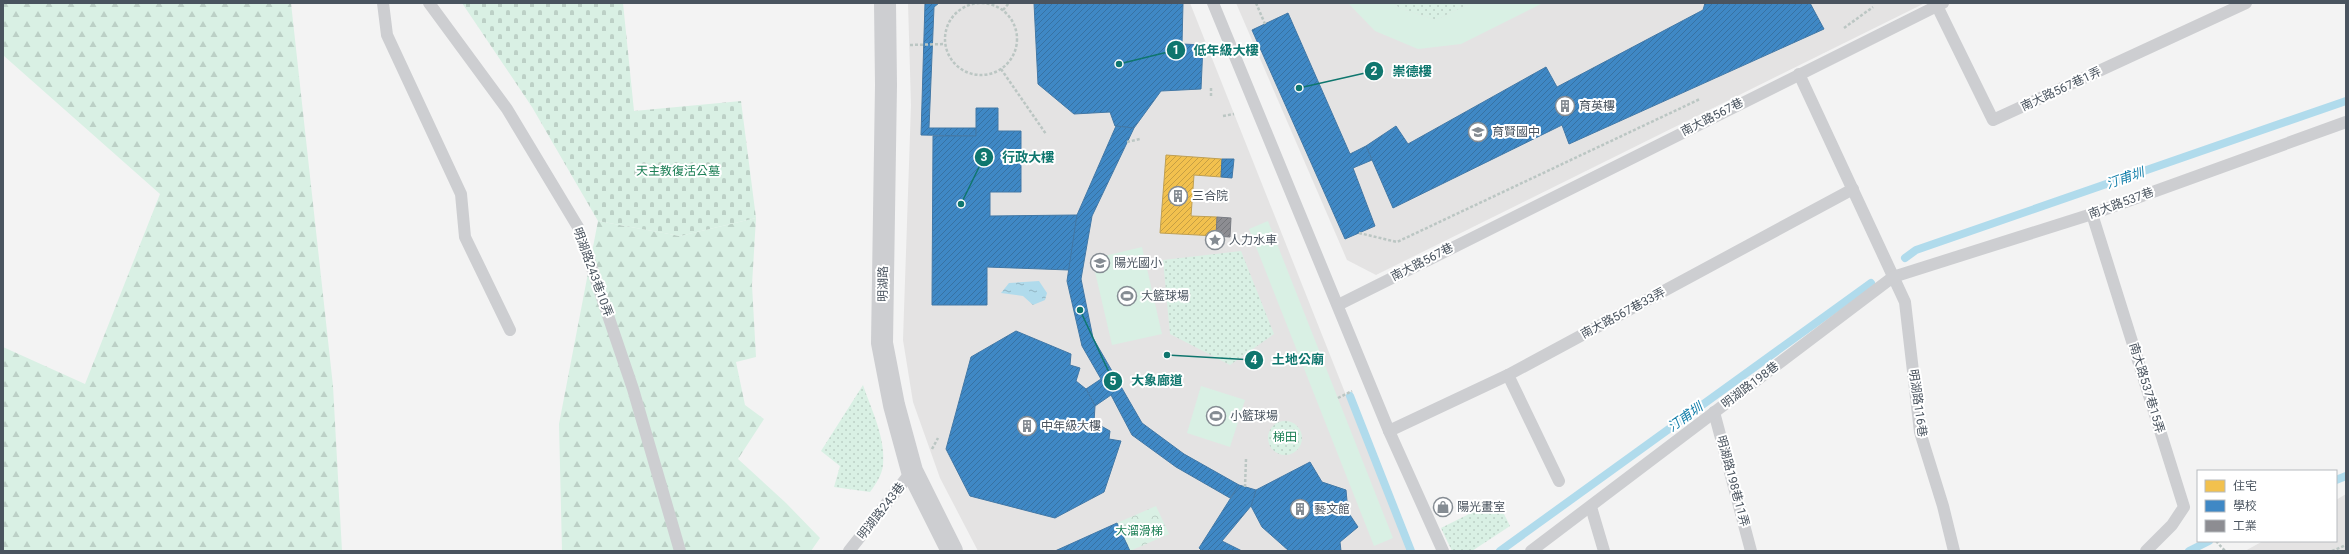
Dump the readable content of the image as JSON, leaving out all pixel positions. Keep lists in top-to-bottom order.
{
  "streets": {
    "street": ["明湖路"],
    "lane": [
      "南大路567巷1弄",
      "南大路567巷",
      "南大路537巷",
      "明湖路243巷10弄",
      "南大路567巷33弄",
      "明湖路198巷",
      "南大路537巷15弄",
      "明湖路116巷",
      "明湖路198巷11弄",
      "明湖路243巷"
    ]
  },
  "crossings": [
    ["南大路567巷1弄", "南大路567巷"],
    ["南大路537巷", "明湖路198巷"],
    ["南大路537巷", "南大路537巷15弄"],
    ["南大路537巷", "明湖路116巷"],
    ["明湖路", "明湖路243巷"],
    ["明湖路198巷", "明湖路116巷"],
    ["明湖路198巷", "明湖路198巷11弄"]
  ],
  "water": ["汀甫圳"],
  "parks": ["天主教復活公墓", "梯田", "大溜滑梯"],
  "places": {
    "other": [
      "低年級大樓",
      "崇德樓",
      "行政大樓",
      "大象廊道",
      "土地公廟"
    ],
    "building": [
      "育英樓",
      "三合院",
      "中年級大樓",
      "藝文館"
    ],
    "school or university": ["育賢國中", "陽光國小"],
    "place": ["人力水車"],
    "sports": ["大籃球場", "小籃球場"],
    "shop": ["陽光畫室"]
  },
  "legend": ["住宅", "學校", "工業"]
}
